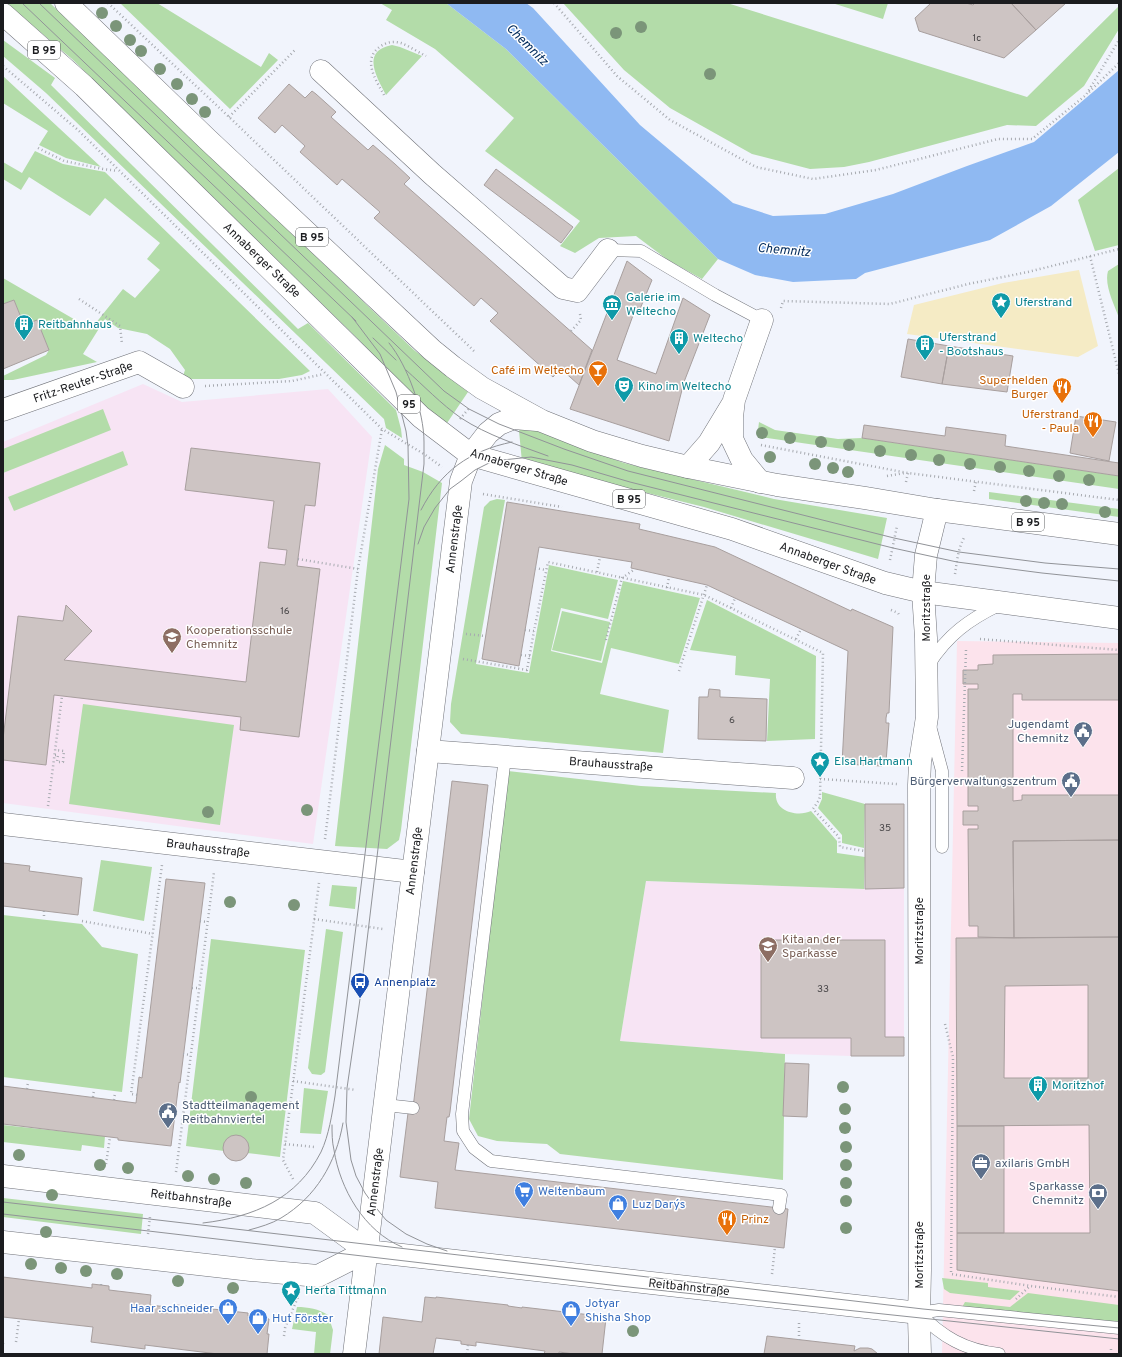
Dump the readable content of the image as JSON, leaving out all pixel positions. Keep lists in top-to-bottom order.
{
  "streets": {
    "street": [
      "B 95",
      "Annaberger Straße",
      "Fritz-Reuter-Straße",
      "95",
      "Annenstraße",
      "Moritzstraße",
      "Brauhausstraße",
      "Reitbahnstraße"
    ]
  },
  "crossings": [
    ["B 95", "Annenstraße"],
    ["B 95", "Moritzstraße"],
    ["Annaberger Straße", "Annenstraße"],
    ["Annaberger Straße", "Moritzstraße"],
    ["Annenstraße", "Brauhausstraße"],
    ["Annenstraße", "Reitbahnstraße"],
    ["Moritzstraße", "Reitbahnstraße"]
  ],
  "water": ["Chemnitz"],
  "places": {
    "place": ["Uferstrand", "Elsa Hartmann", "Herta Tittmann"],
    "museum": ["Galerie im Weltecho"],
    "building": [
      "Reitbahnhaus",
      "Weltecho",
      "Uferstrand - Bootshaus",
      "Moritzhof"
    ],
    "bar": ["Café im Weltecho"],
    "theatre": ["Kino im Weltecho"],
    "restaurant": ["Superhelden Burger", "Uferstrand - Paula", "Prinz"],
    "school or university": ["Kooperationsschule Chemnitz", "Kita an der Sparkasse"],
    "public building": ["Jugendamt Chemnitz", "Bürgerverwaltungszentrum", "Stadtteilmanagement Reitbahnviertel"],
    "bus stop": ["Annenplatz"],
    "office": ["axilaris GmbH"],
    "supermarket": ["Weltenbaum"],
    "bank": ["Sparkasse Chemnitz"],
    "shop": [
      "Luz Dary´s",
      "Haar .schneider",
      "Jotyar Shisha Shop",
      "Hut Förster"
    ]
  },
  "house_numbers": [
    "1c",
    "16",
    "6",
    "35",
    "33"
  ]
}
